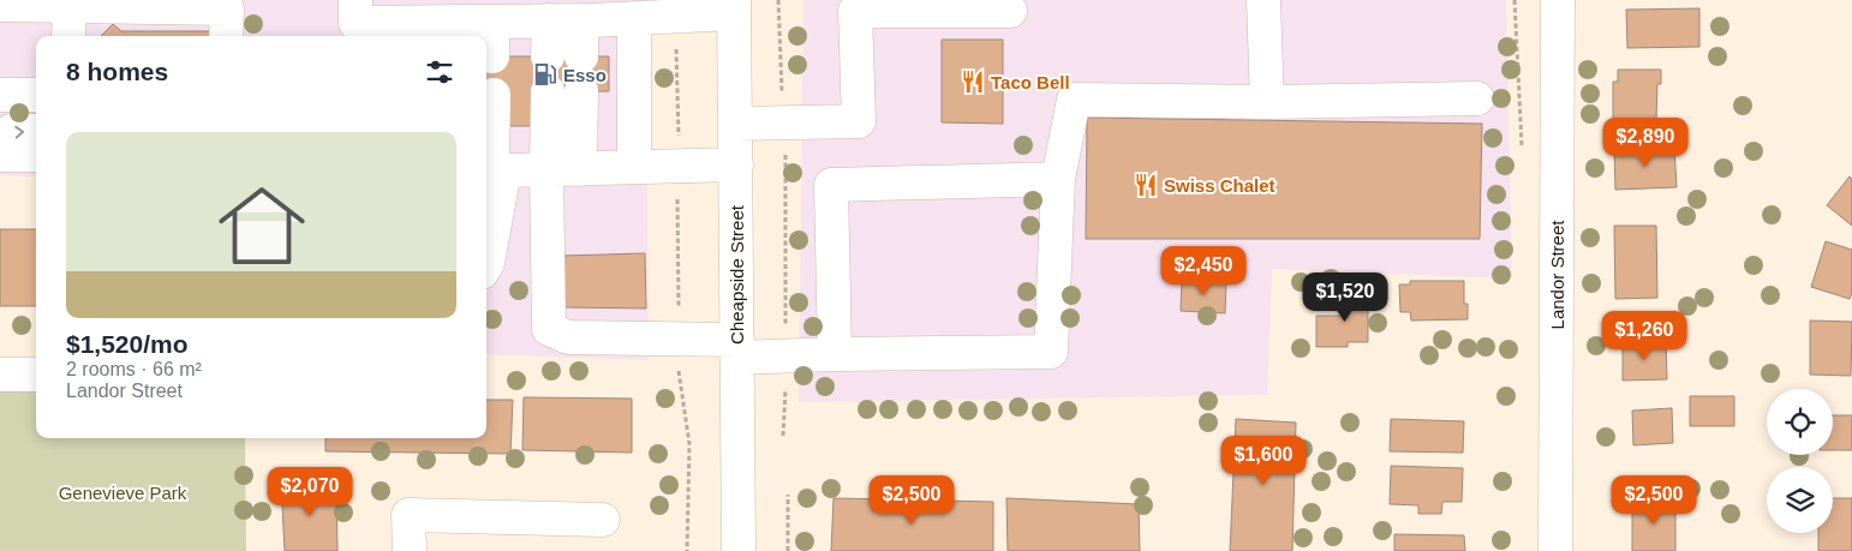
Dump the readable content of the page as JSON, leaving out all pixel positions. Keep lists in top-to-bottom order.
{
  "streets": {
    "street": ["Cheapside Street", "Landor Street"]
  },
  "parks": ["Genevieve Park"],
  "places": {
    "fuel station": ["Esso"],
    "restaurant": ["Taco Bell", "Swiss Chalet"]
  },
  "page": {
    "heading": "8 homes",
    "list": [
      {
        "name": "$1,520/mo",
        "note": "2 rooms · 66 m² · Landor Street"
      }
    ],
    "price": [
      "$2,890",
      "$2,450",
      "$1,520",
      "$1,260",
      "$1,600",
      "$2,070",
      "$2,500",
      "$2,500"
    ]
  }
}
